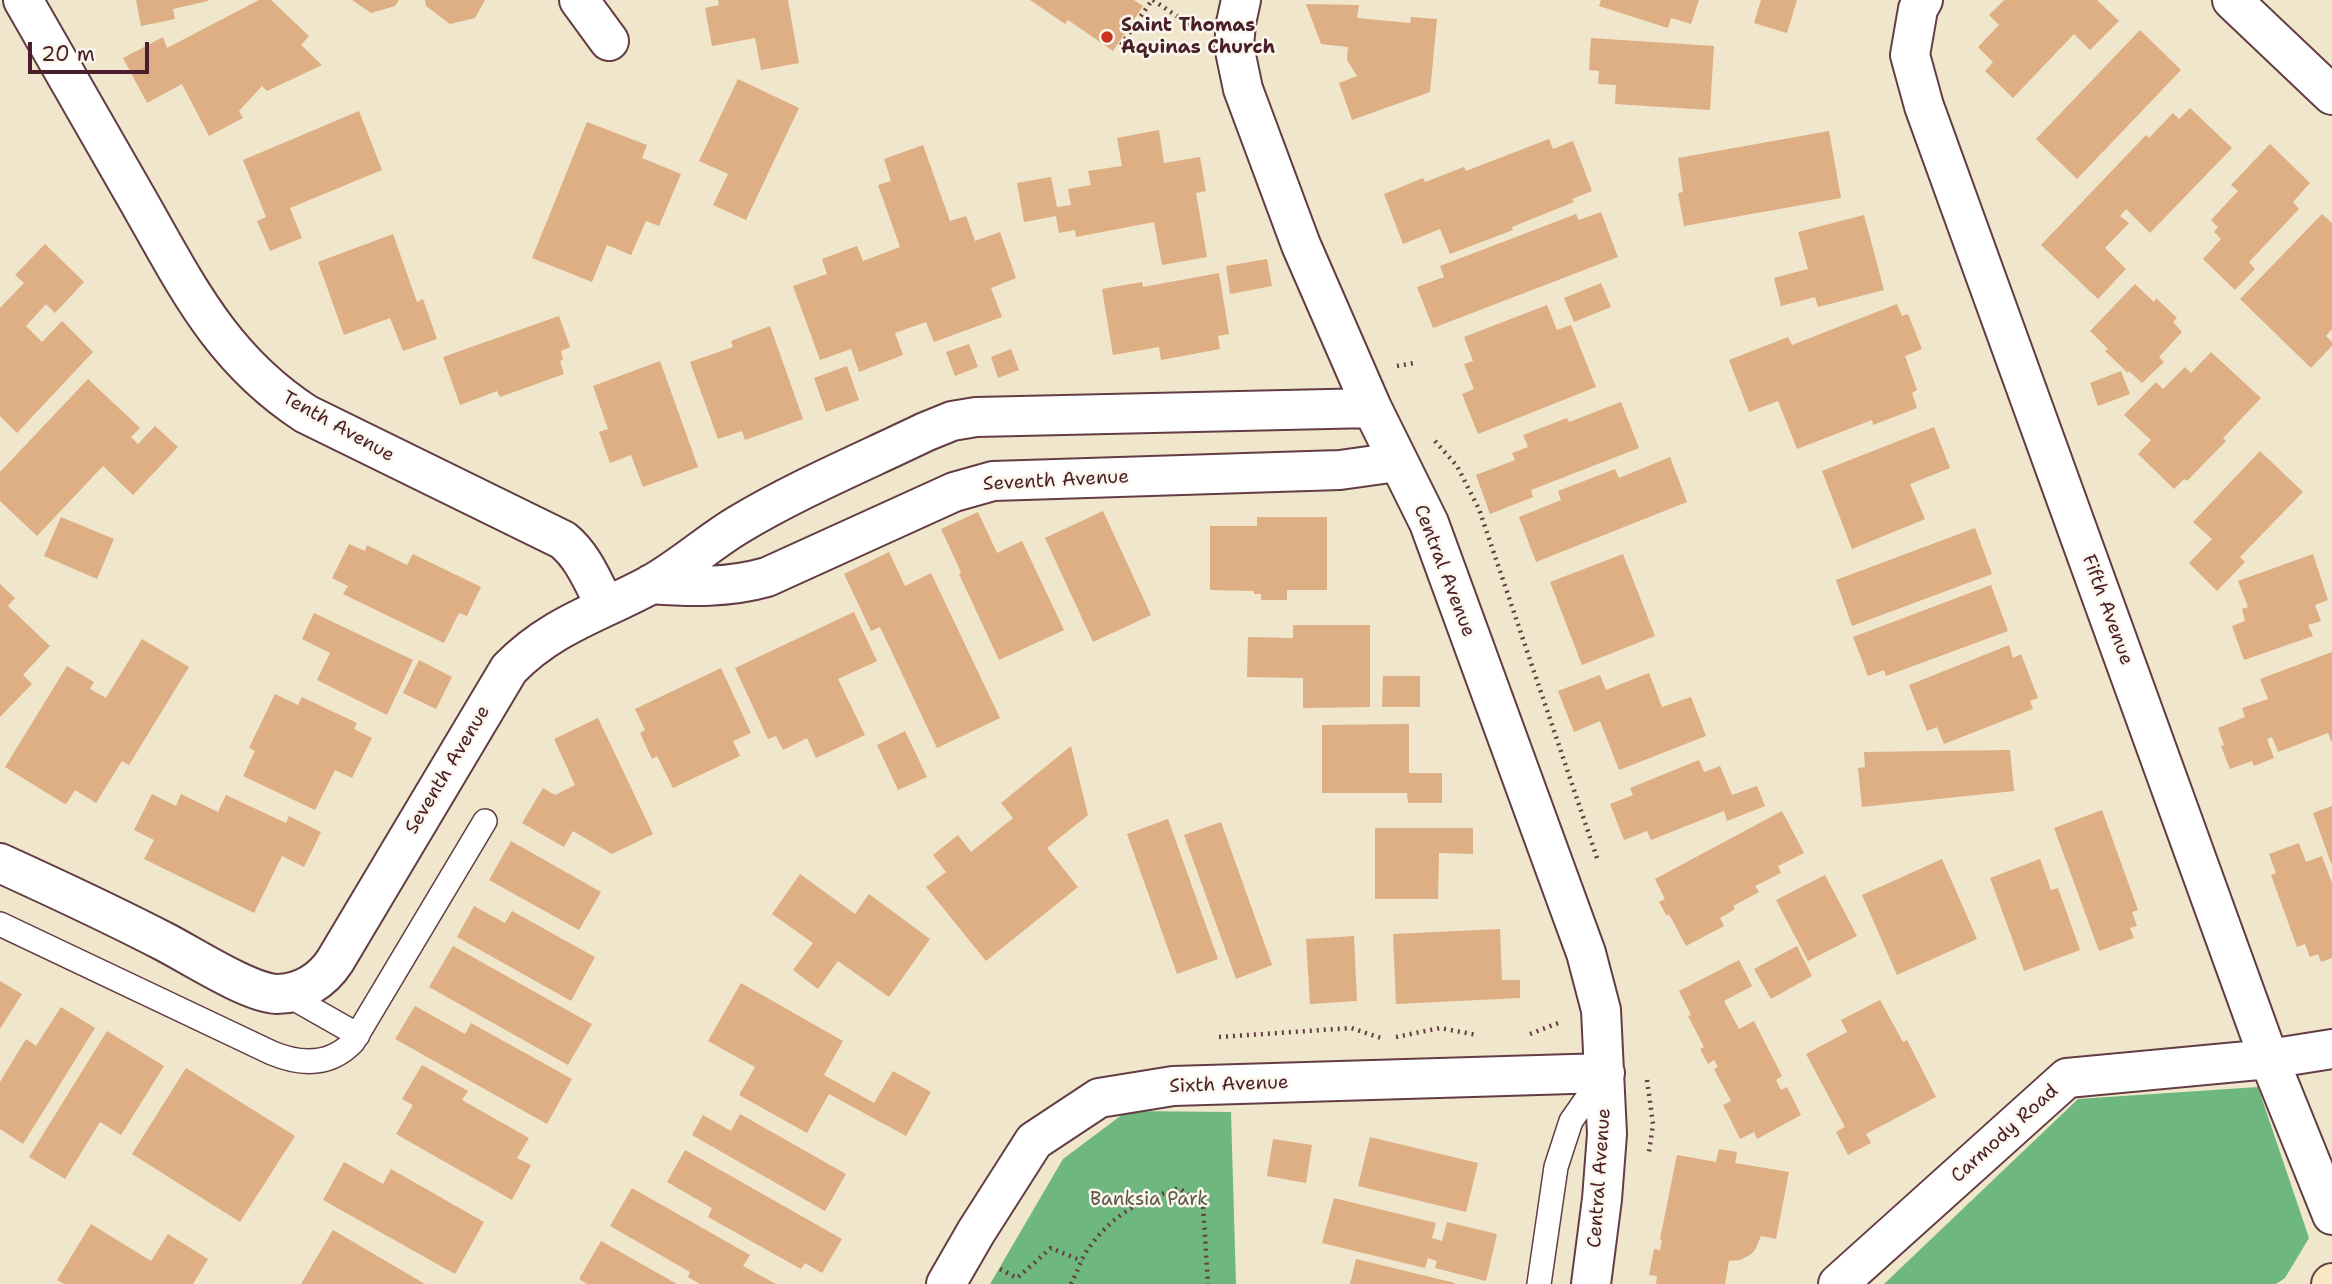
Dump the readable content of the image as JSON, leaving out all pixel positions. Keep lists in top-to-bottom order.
{
  "streets": {
    "street": [
      "Tenth Avenue",
      "Seventh Avenue",
      "Central Avenue",
      "Fifth Avenue",
      "Sixth Avenue",
      "Carmody Road"
    ]
  },
  "crossings": [
    ["Tenth Avenue", "Seventh Avenue"],
    ["Seventh Avenue", "Central Avenue"],
    ["Central Avenue", "Sixth Avenue"],
    ["Fifth Avenue", "Carmody Road"]
  ],
  "parks": ["Banksia Park"],
  "places": ["Saint Thomas Aquinas Church"],
  "scale_bar": "20 m"
}
